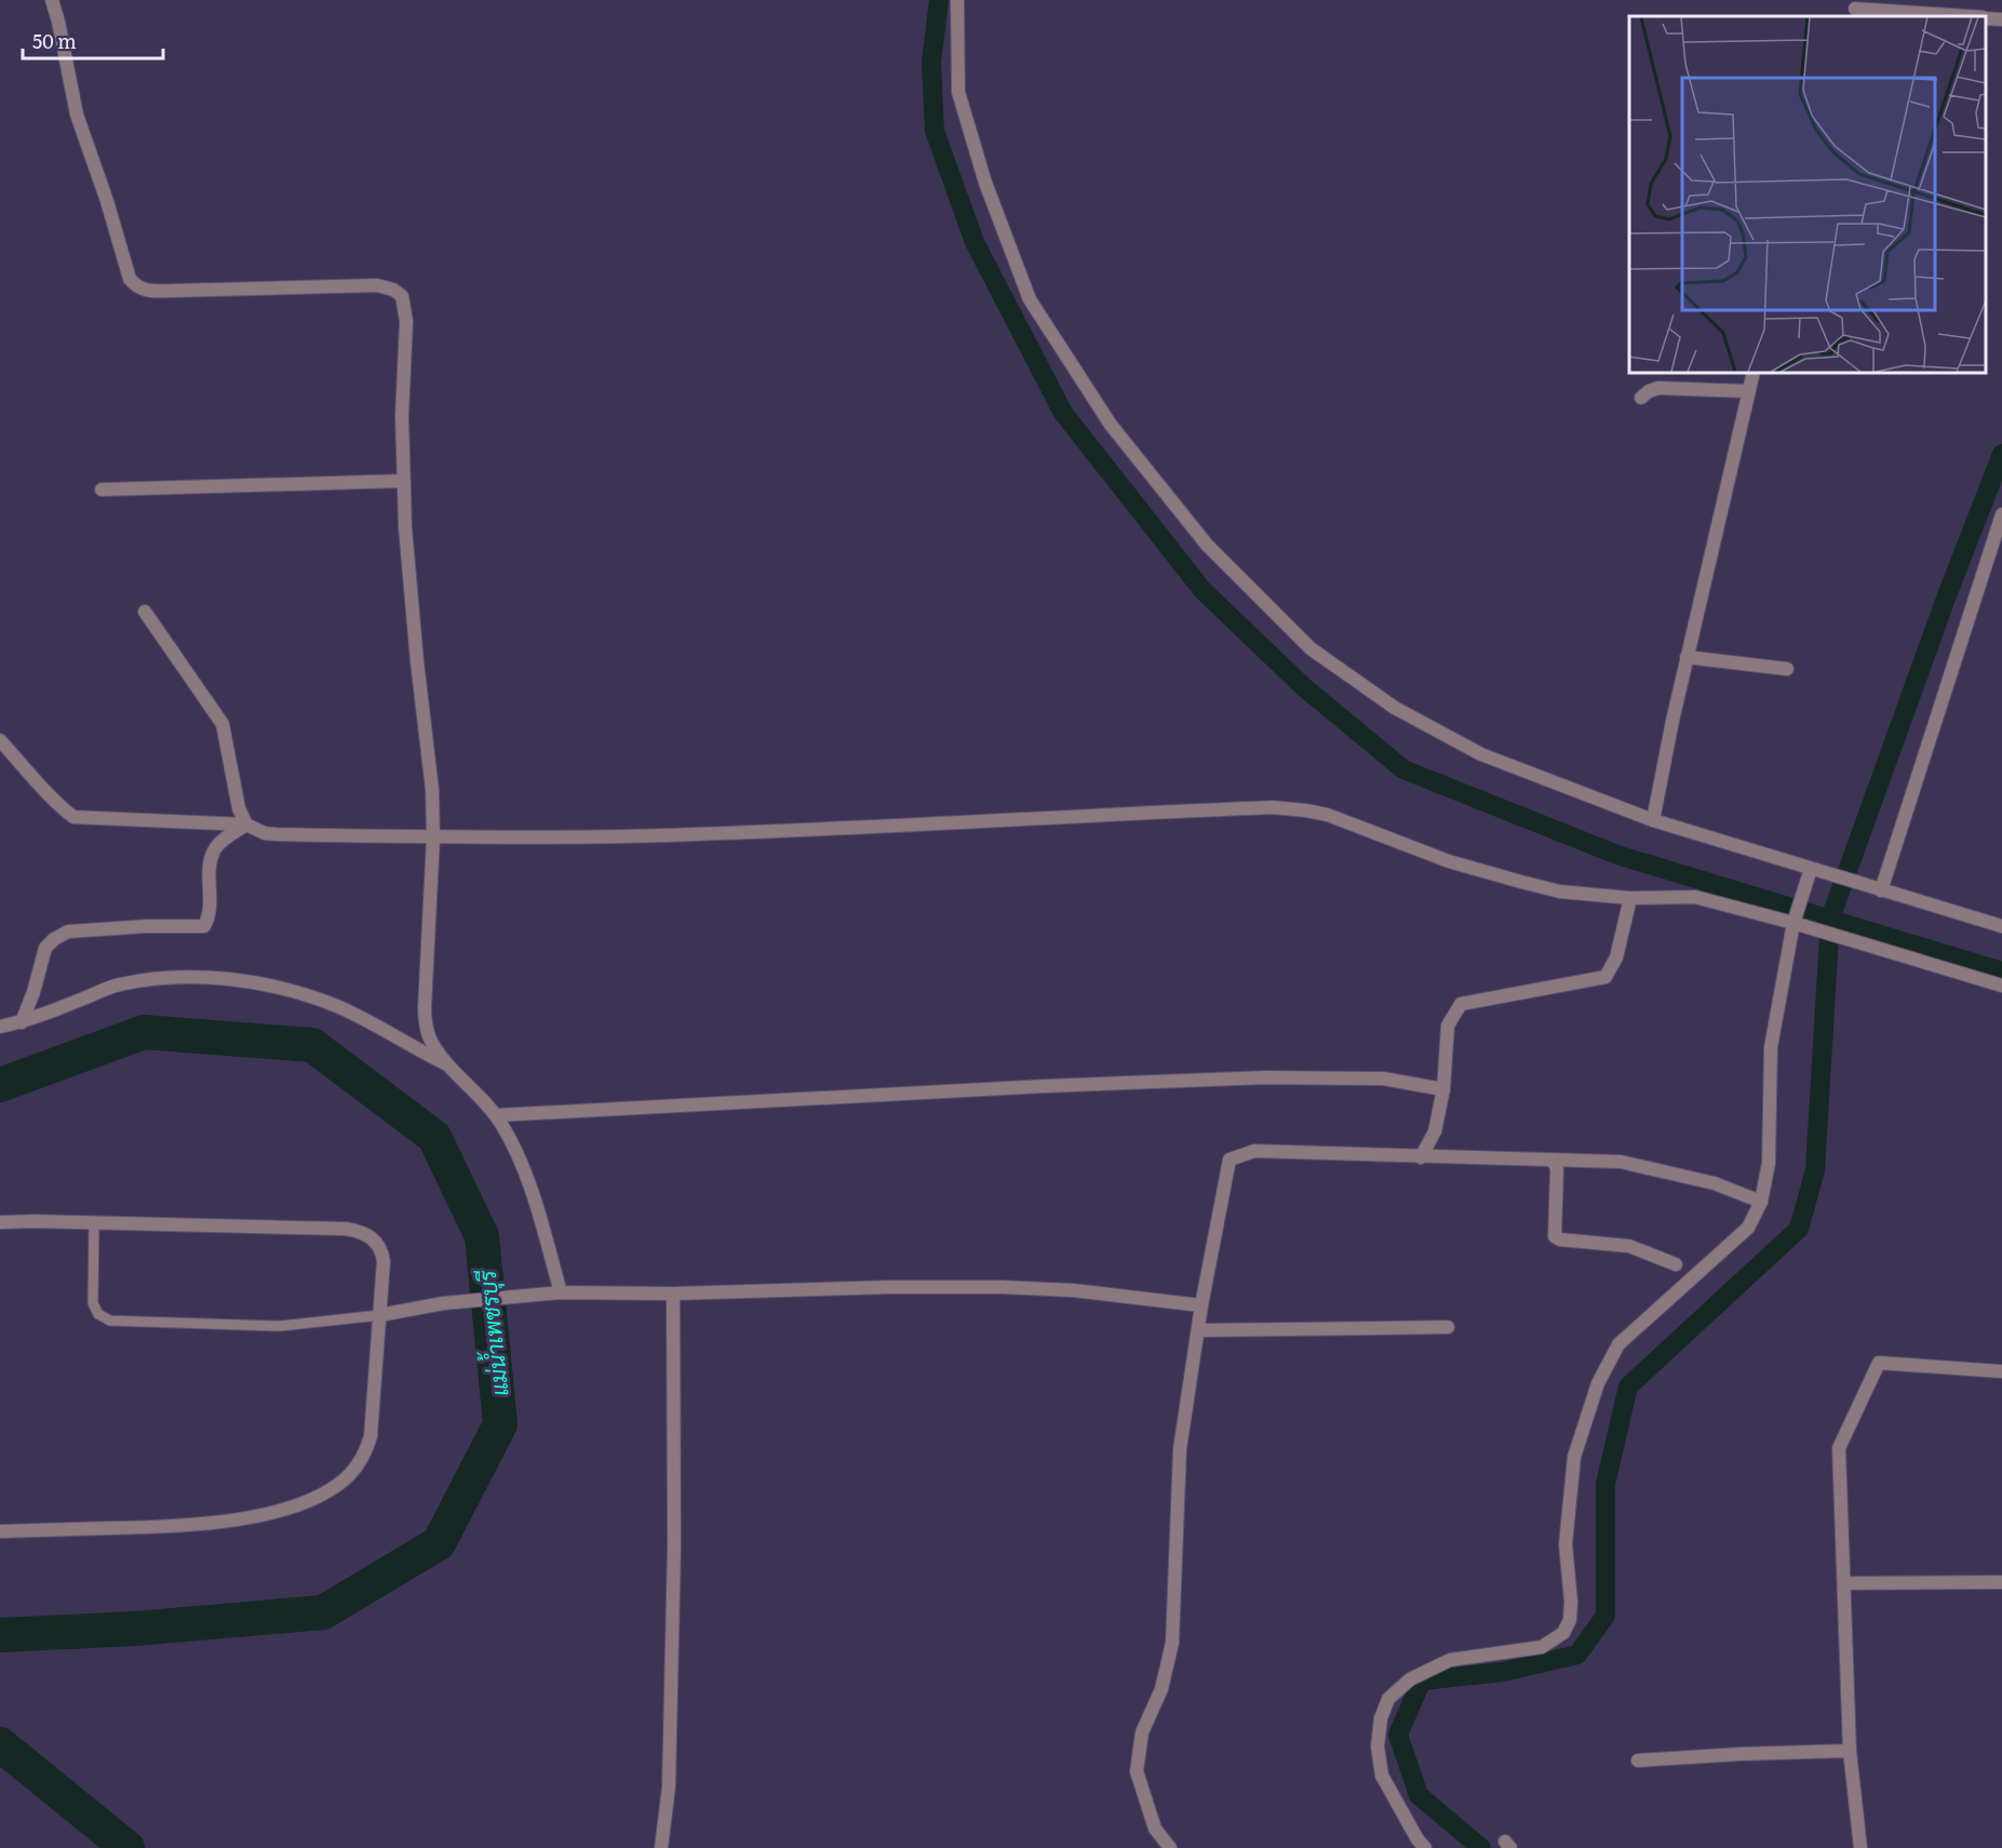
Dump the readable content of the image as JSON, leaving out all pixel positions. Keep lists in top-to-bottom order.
{
  "water": ["แม่น้ำเพชรบุรี"],
  "scale_bar": "50 m"
}
